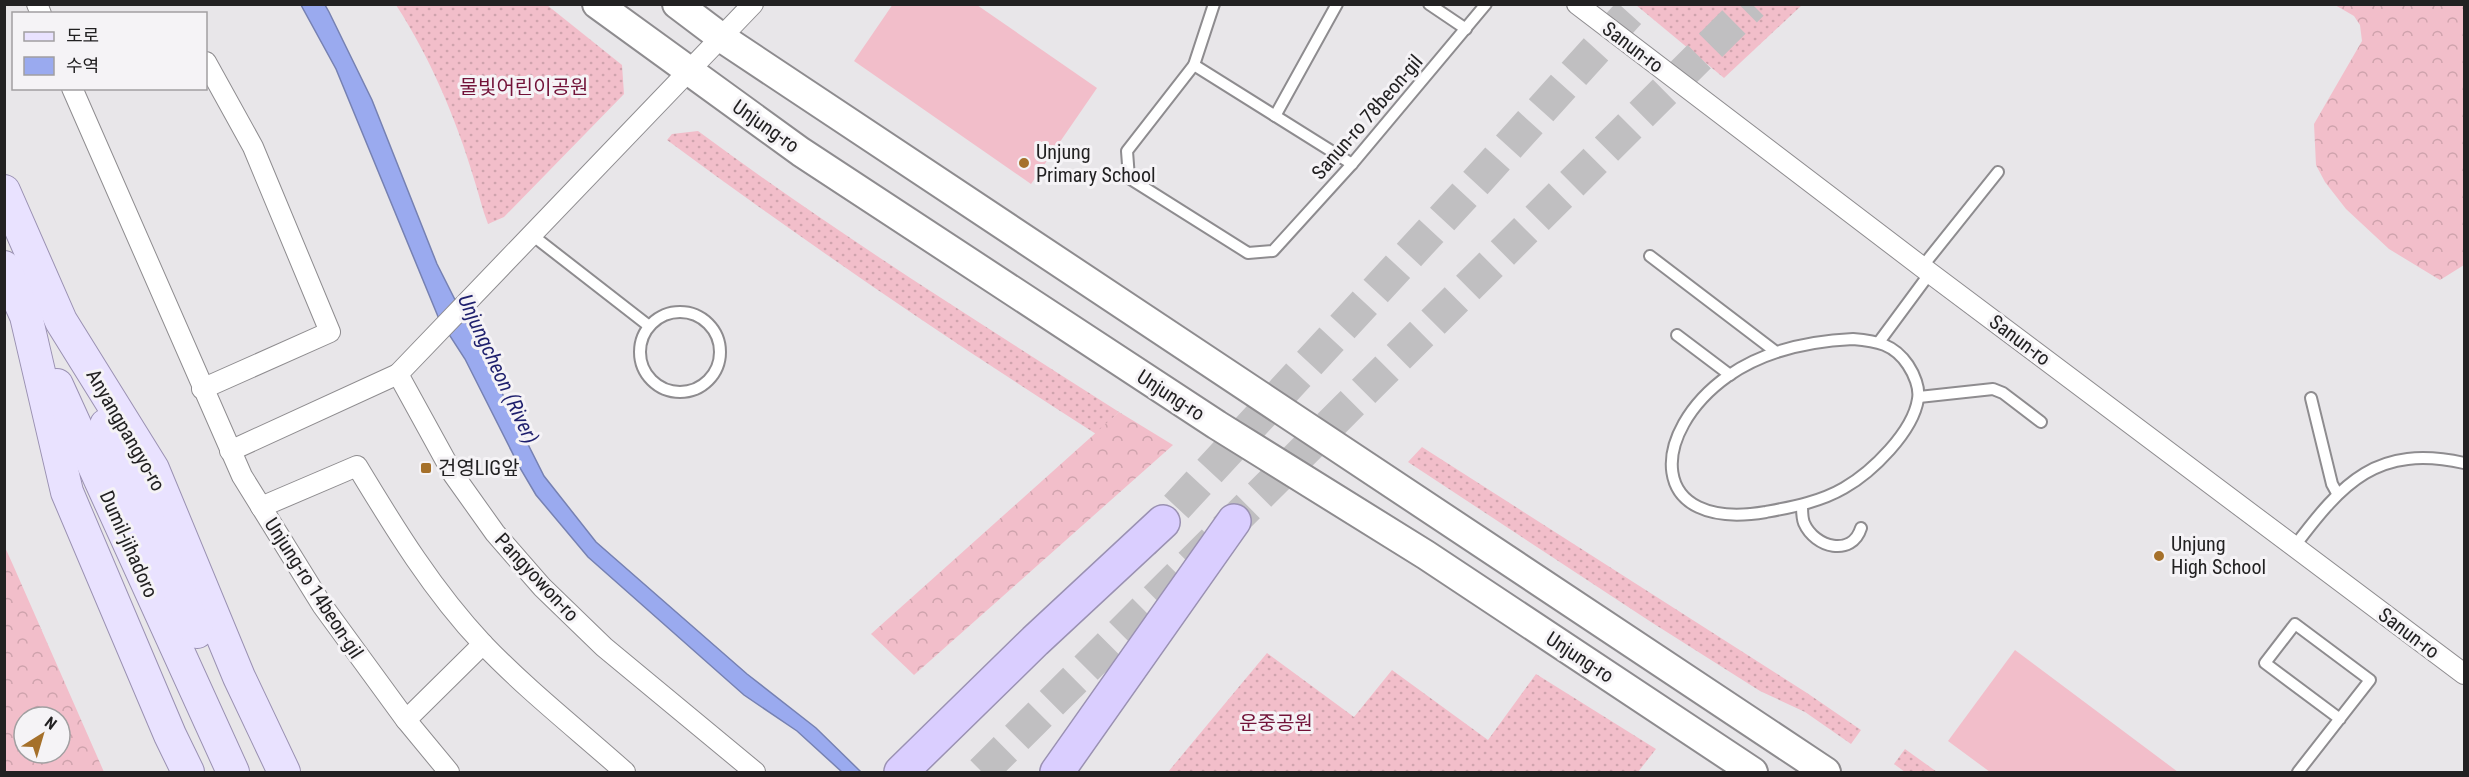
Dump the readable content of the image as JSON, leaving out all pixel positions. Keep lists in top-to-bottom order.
{
  "streets": {
    "main road": ["Unjung-ro", "Anyangpangyo-ro", "Dumil-jihadoro"],
    "street": ["Sanun-ro", "Pangyowon-ro", "Unjung-ro 14beon-gil"],
    "lane": ["Sanun-ro 78beon-gil"]
  },
  "crossings": [
    ["Anyangpangyo-ro", "Dumil-jihadoro"]
  ],
  "water": ["Unjungcheon (River)"],
  "parks": ["물빛어린이공원", "운중공원"],
  "places": {
    "other": ["Unjung Primary School", "Unjung High School"],
    "transit": ["건영LIG앞"]
  },
  "legend": ["도로", "수역"],
  "north": "top right"
}
